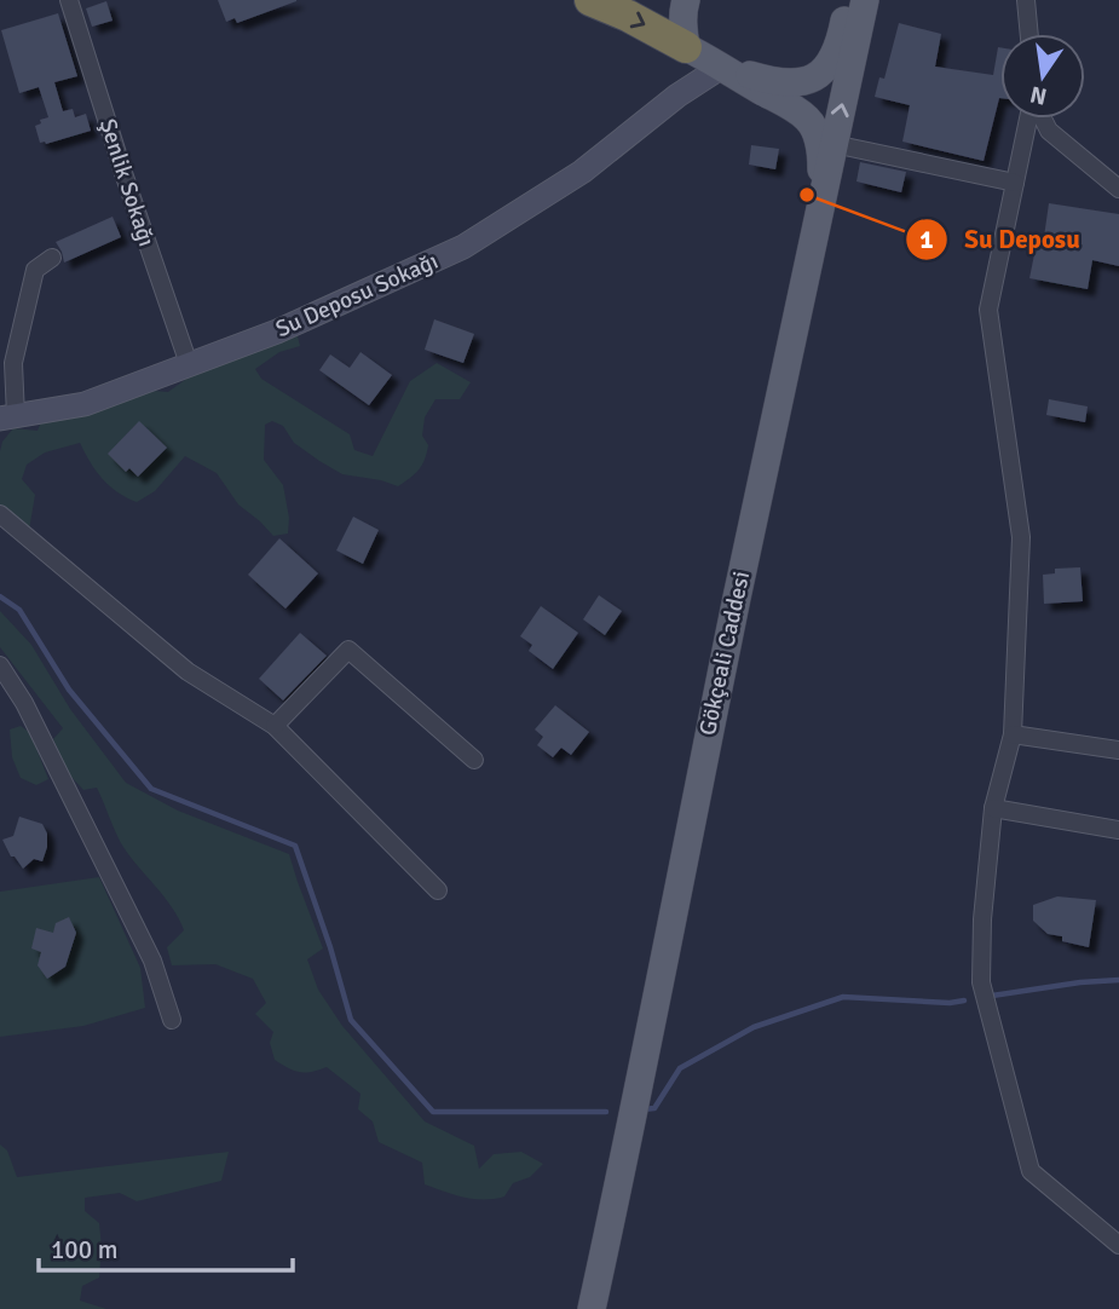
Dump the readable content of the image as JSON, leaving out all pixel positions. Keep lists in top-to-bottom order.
{
  "streets": {
    "main road": ["Gökçeali Caddesi"],
    "street": ["Şenlik Sokağı", "Su Deposu Sokağı"]
  },
  "crossings": [
    ["Şenlik Sokağı", "Su Deposu Sokağı"]
  ],
  "places": ["Su Deposu"],
  "scale_bar": "100 m",
  "north": "bottom"
}
